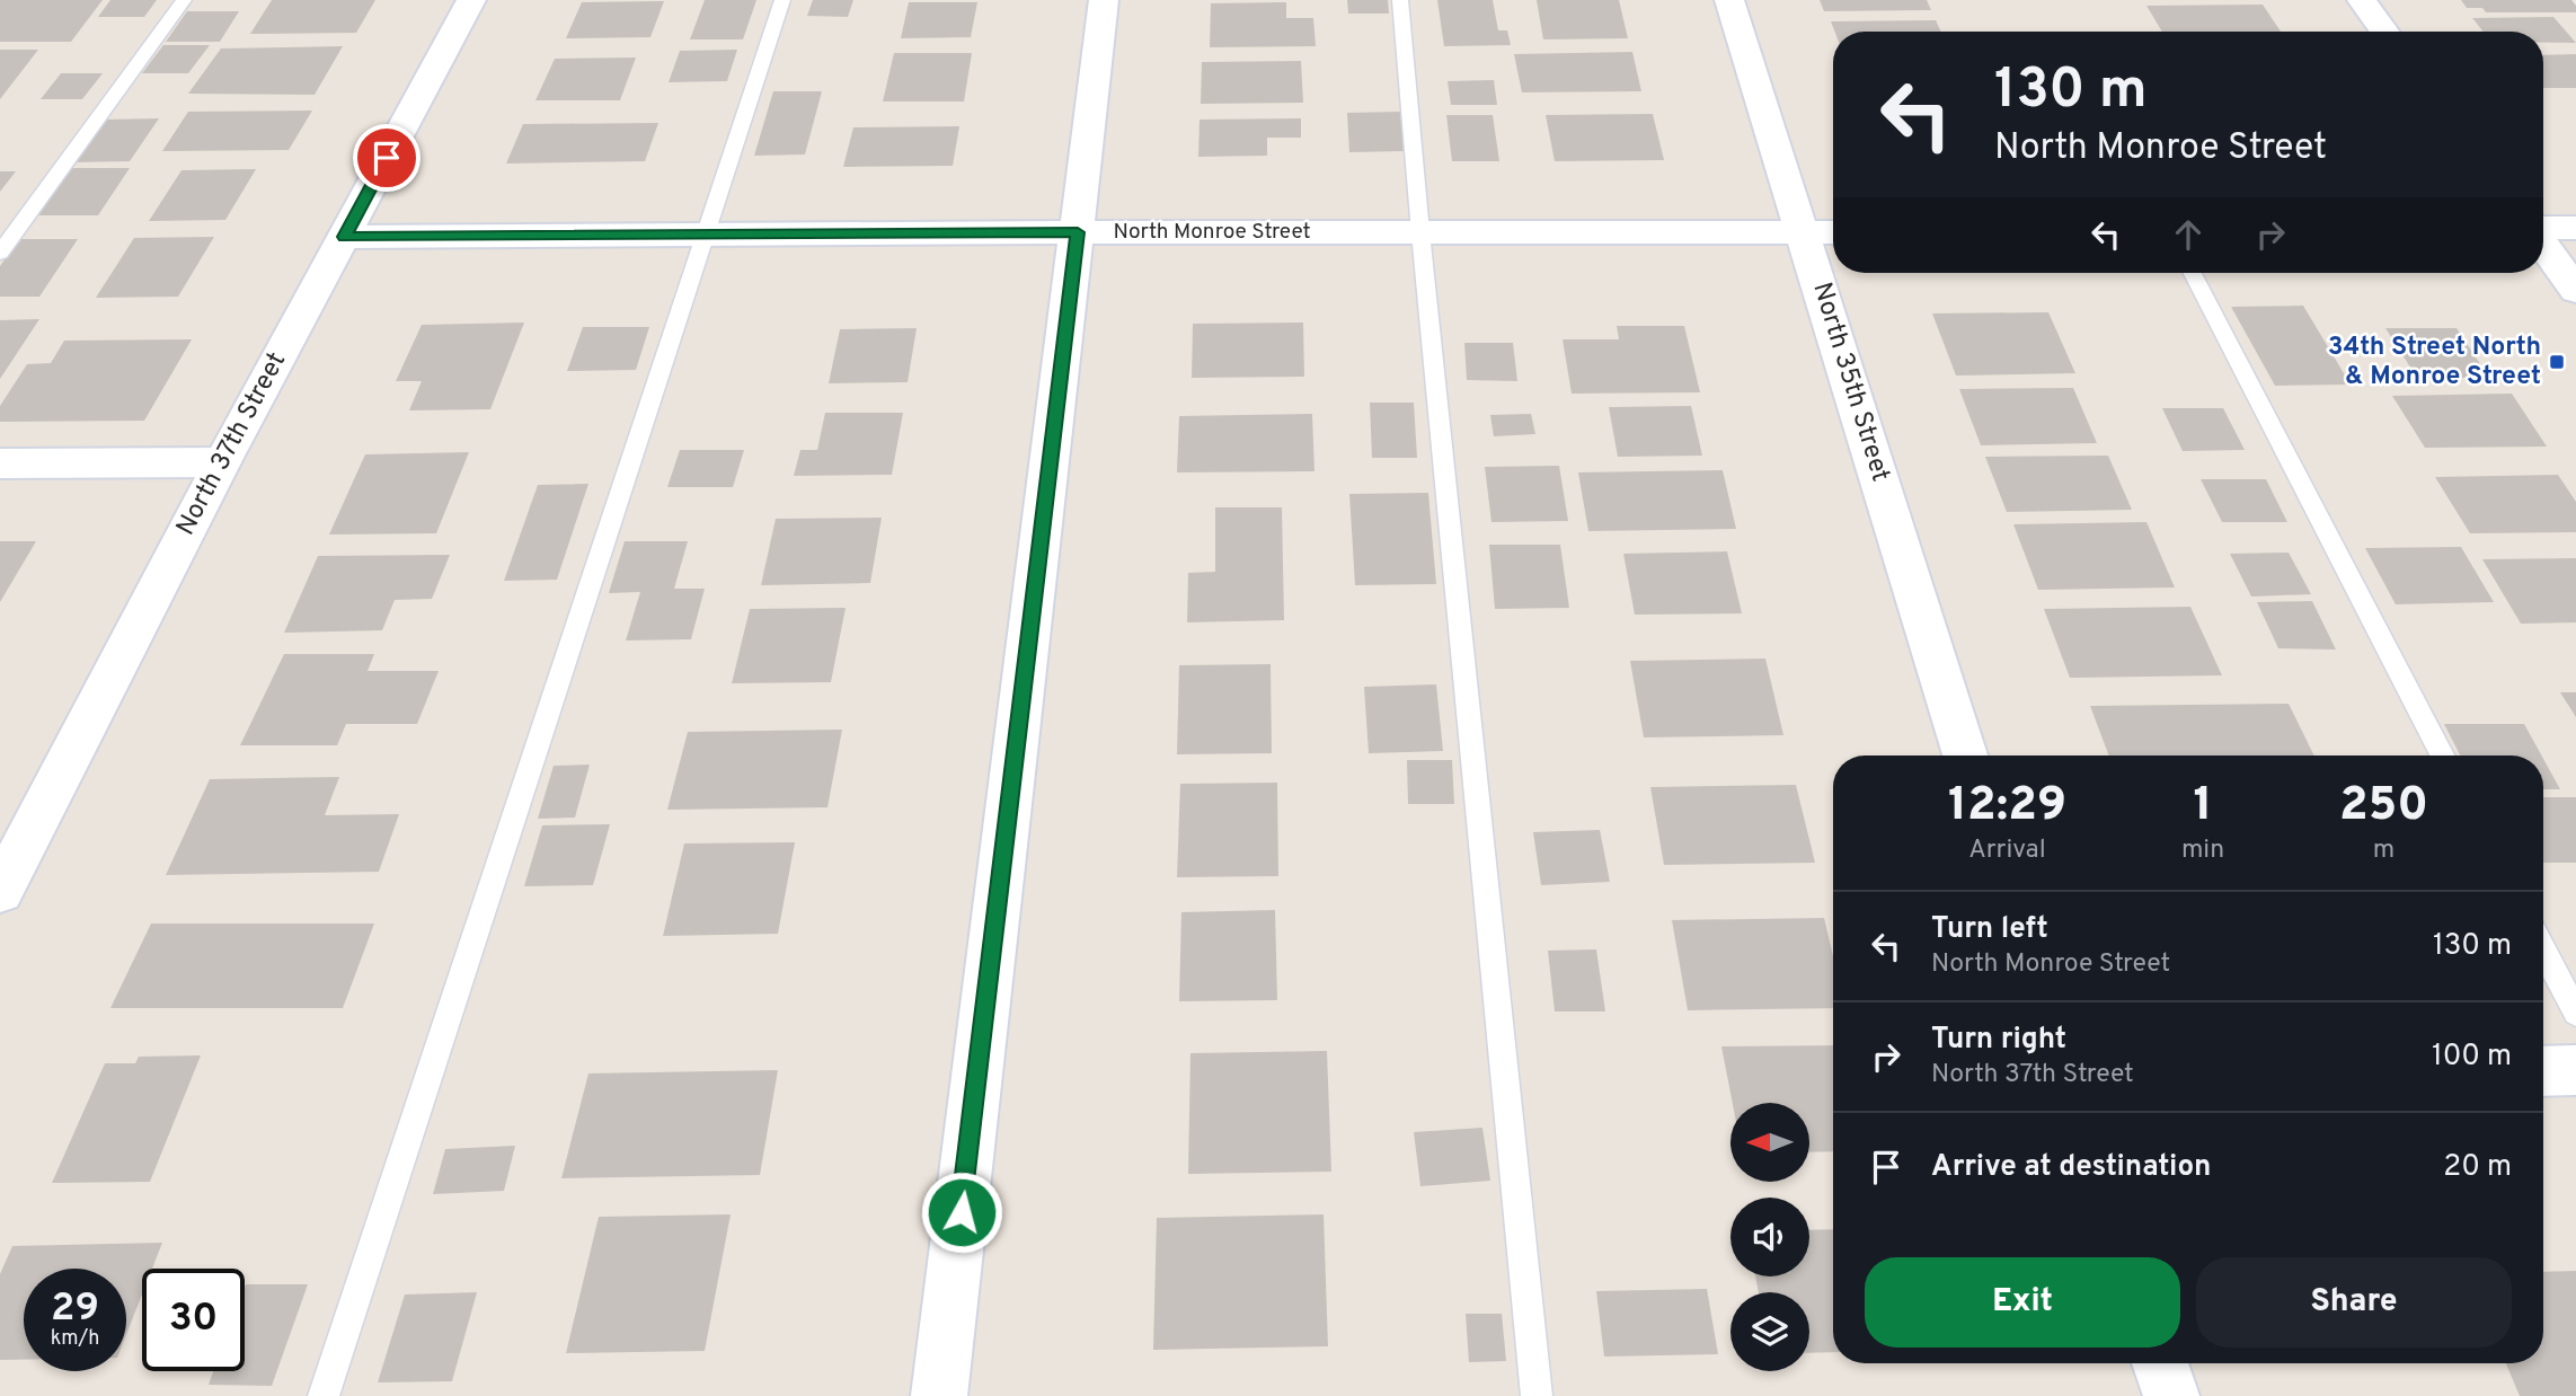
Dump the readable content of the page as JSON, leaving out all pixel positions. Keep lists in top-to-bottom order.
{
  "streets": {
    "street": ["North Monroe Street", "North 35th Street", "North 37th Street"]
  },
  "crossings": [
    ["North Monroe Street", "North 35th Street"],
    ["North Monroe Street", "North 37th Street"]
  ],
  "places": {
    "transit": ["34th Street North & Monroe Street"]
  },
  "north": "left",
  "page": {
    "turn": ["130 m", "North Monroe Street"],
    "eta": [
      "12:29",
      "Arrival",
      "1",
      "min",
      "250",
      "m"
    ],
    "list": [
      {
        "name": "Turn left",
        "note": "North Monroe Street",
        "value": "130 m"
      },
      {
        "name": "Turn right",
        "note": "North 37th Street",
        "value": "100 m"
      },
      {
        "name": "Arrive at destination",
        "value": "20 m"
      }
    ],
    "buttons": ["Exit", "Share"],
    "speed": "29 km/h",
    "limit": "30"
  }
}
